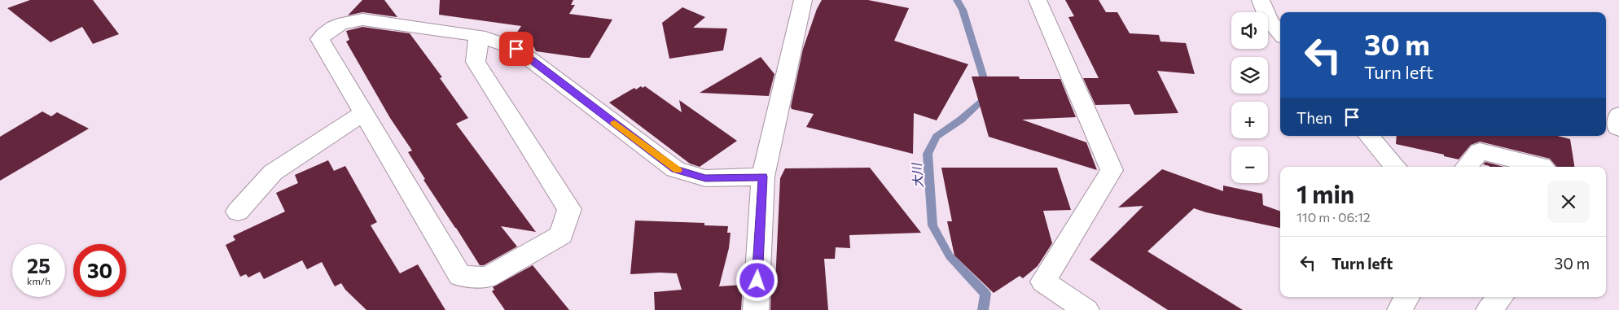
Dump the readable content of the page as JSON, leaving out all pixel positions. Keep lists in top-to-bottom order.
{
  "water": ["大川"],
  "page": {
    "map_buttons": ["+", "−"],
    "turn": ["30 m", "Turn left"],
    "then": "Then",
    "heading": ["1 min", "110 m · 06:12"],
    "list": [
      {
        "name": "Turn left",
        "value": "30 m"
      }
    ],
    "speed": "25 km/h",
    "limit": "30"
  }
}
